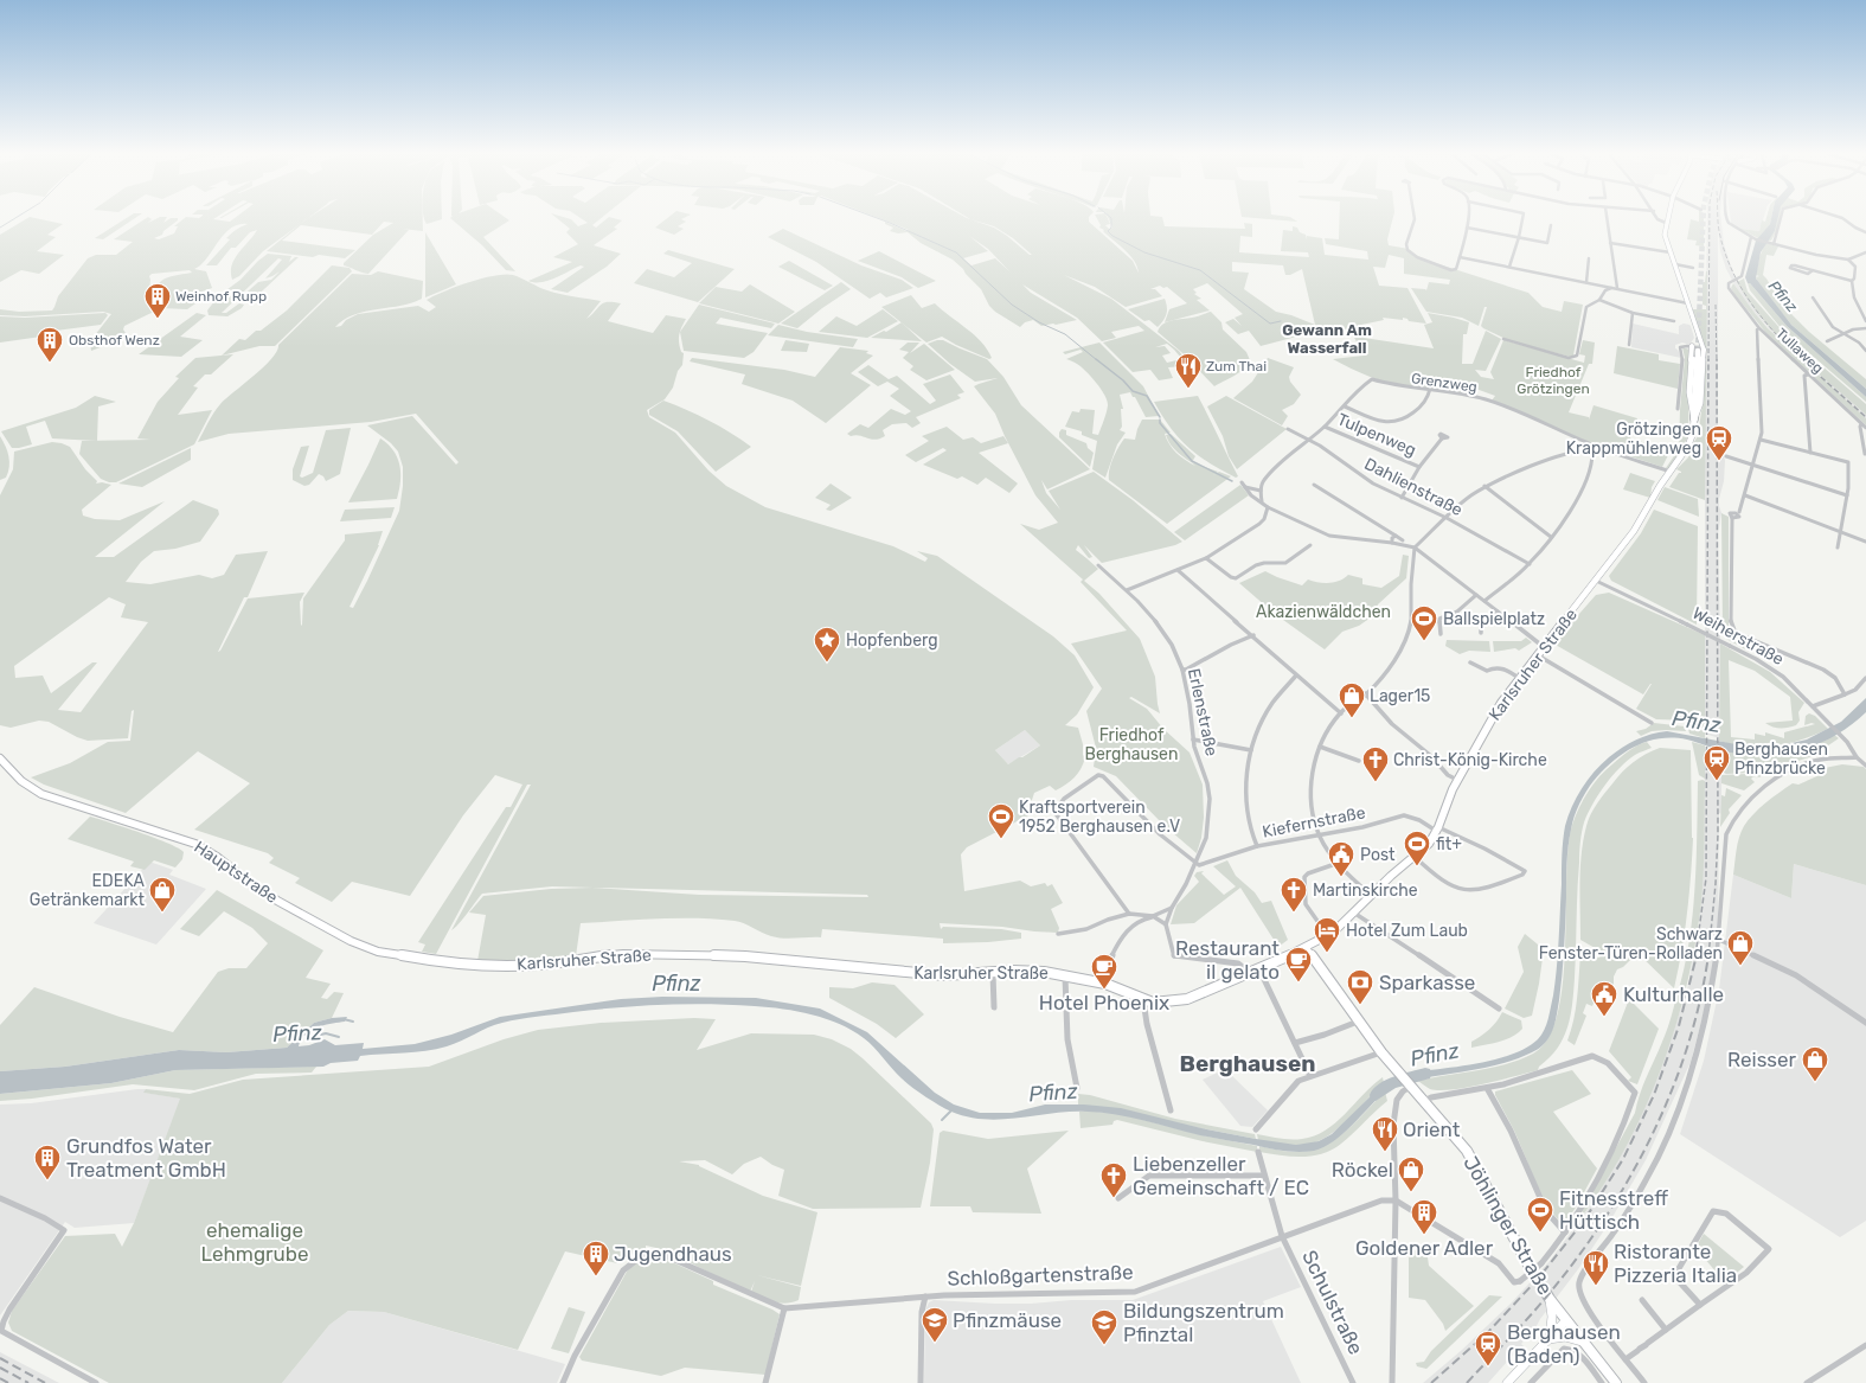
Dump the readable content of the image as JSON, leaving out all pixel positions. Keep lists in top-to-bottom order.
{
  "streets": {
    "main road": ["Karlsruher Straße", "Hauptstraße", "Jöhlinger Straße"],
    "street": [
      "Tullaweg",
      "Grenzweg",
      "Tulpenweg",
      "Dahlienstraße",
      "Weiherstraße",
      "Erlenstraße",
      "Kiefernstraße",
      "Schloßgartenstraße",
      "Schulstraße"
    ]
  },
  "crossings": [
    ["Grenzweg", "Karlsruher Straße"],
    ["Weiherstraße", "Karlsruher Straße"],
    ["Karlsruher Straße", "Kiefernstraße"],
    ["Karlsruher Straße", "Hauptstraße"],
    ["Karlsruher Straße", "Jöhlinger Straße"],
    ["Erlenstraße", "Kiefernstraße"],
    ["Schloßgartenstraße", "Schulstraße"]
  ],
  "districts": ["Gewann Am Wasserfall", "Berghausen"],
  "water": ["Pfinz"],
  "parks": [
    "Friedhof Grötzingen",
    "Akazienwäldchen",
    "Friedhof Berghausen",
    "ehemalige Lehmgrube"
  ],
  "places": {
    "building": [
      "Weinhof Rupp",
      "Obsthof Wenz",
      "Grundfos Water Treatment GmbH",
      "Goldener Adler",
      "Jugendhaus"
    ],
    "restaurant": ["Zum Thai", "Orient", "Ristorante Pizzeria Italia"],
    "station": ["Grötzingen Krappmühlenweg", "Berghausen Pfinzbrücke", "Berghausen (Baden)"],
    "sports": [
      "Ballspielplatz",
      "Kraftsportverein 1952 Berghausen e.V",
      "fit+",
      "Fitnesstreff Hüttisch"
    ],
    "place": ["Hopfenberg"],
    "shop": [
      "Lager15",
      "EDEKA Getränkemarkt",
      "Schwarz Fenster-Türen-Rolladen",
      "Reisser",
      "Röckel"
    ],
    "church": ["Christ-König-Kirche", "Martinskirche", "Liebenzeller Gemeinschaft / EC"],
    "public building": ["Post", "Kulturhalle"],
    "hotel": ["Hotel Zum Laub"],
    "cafe": ["Restaurant il gelato", "Hotel Phoenix"],
    "bank": ["Sparkasse"],
    "school or university": ["Pfinzmäuse", "Bildungszentrum Pfinztal"]
  }
}
